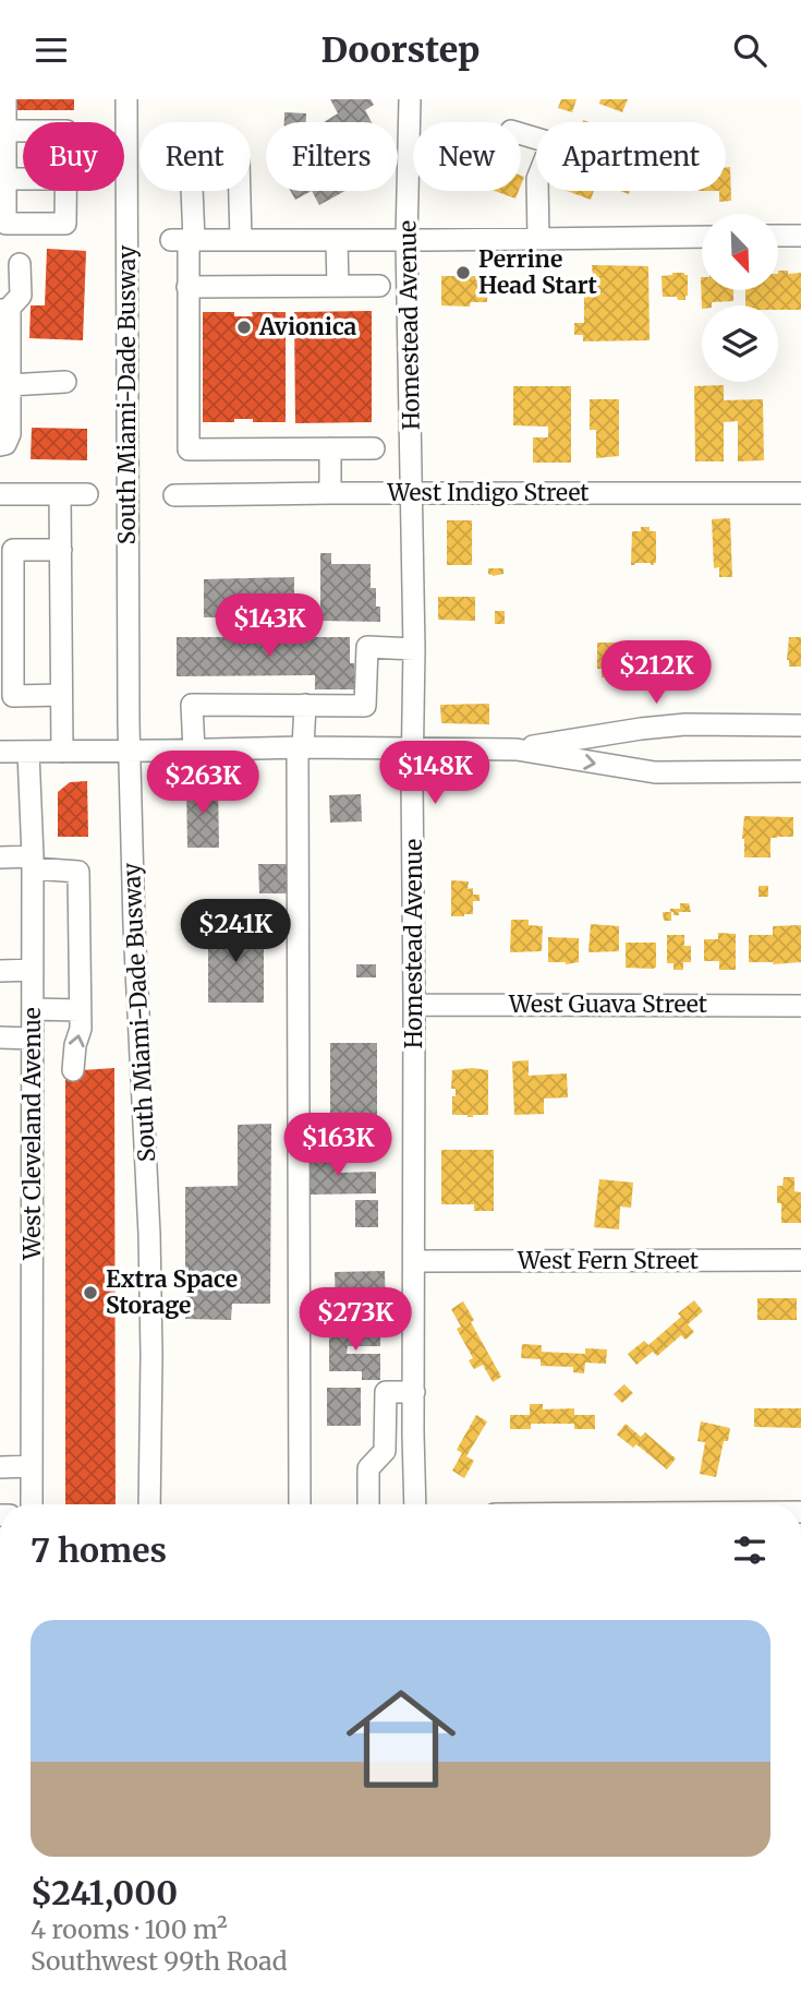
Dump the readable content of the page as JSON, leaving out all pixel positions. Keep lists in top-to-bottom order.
{
  "streets": {
    "street": [
      "Homestead Avenue",
      "South Miami-Dade Busway",
      "West Indigo Street",
      "West Guava Street",
      "West Cleveland Avenue",
      "West Fern Street"
    ]
  },
  "crossings": [
    ["Homestead Avenue", "West Indigo Street"],
    ["Homestead Avenue", "West Guava Street"],
    ["Homestead Avenue", "West Fern Street"]
  ],
  "places": ["Perrine Head Start", "Avionica", "Extra Space Storage"],
  "north": "bottom right",
  "page": {
    "header": "Doorstep",
    "chip": [
      "Buy",
      "Rent",
      "Filters",
      "New",
      "Apartment"
    ],
    "price": [
      "$143K",
      "$212K",
      "$148K",
      "$263K",
      "$241K",
      "$163K",
      "$273K"
    ],
    "heading": "7 homes",
    "list": [
      {
        "name": "$241,000",
        "note": "4 rooms · 100 m² · Southwest 99th Road"
      }
    ]
  }
}
